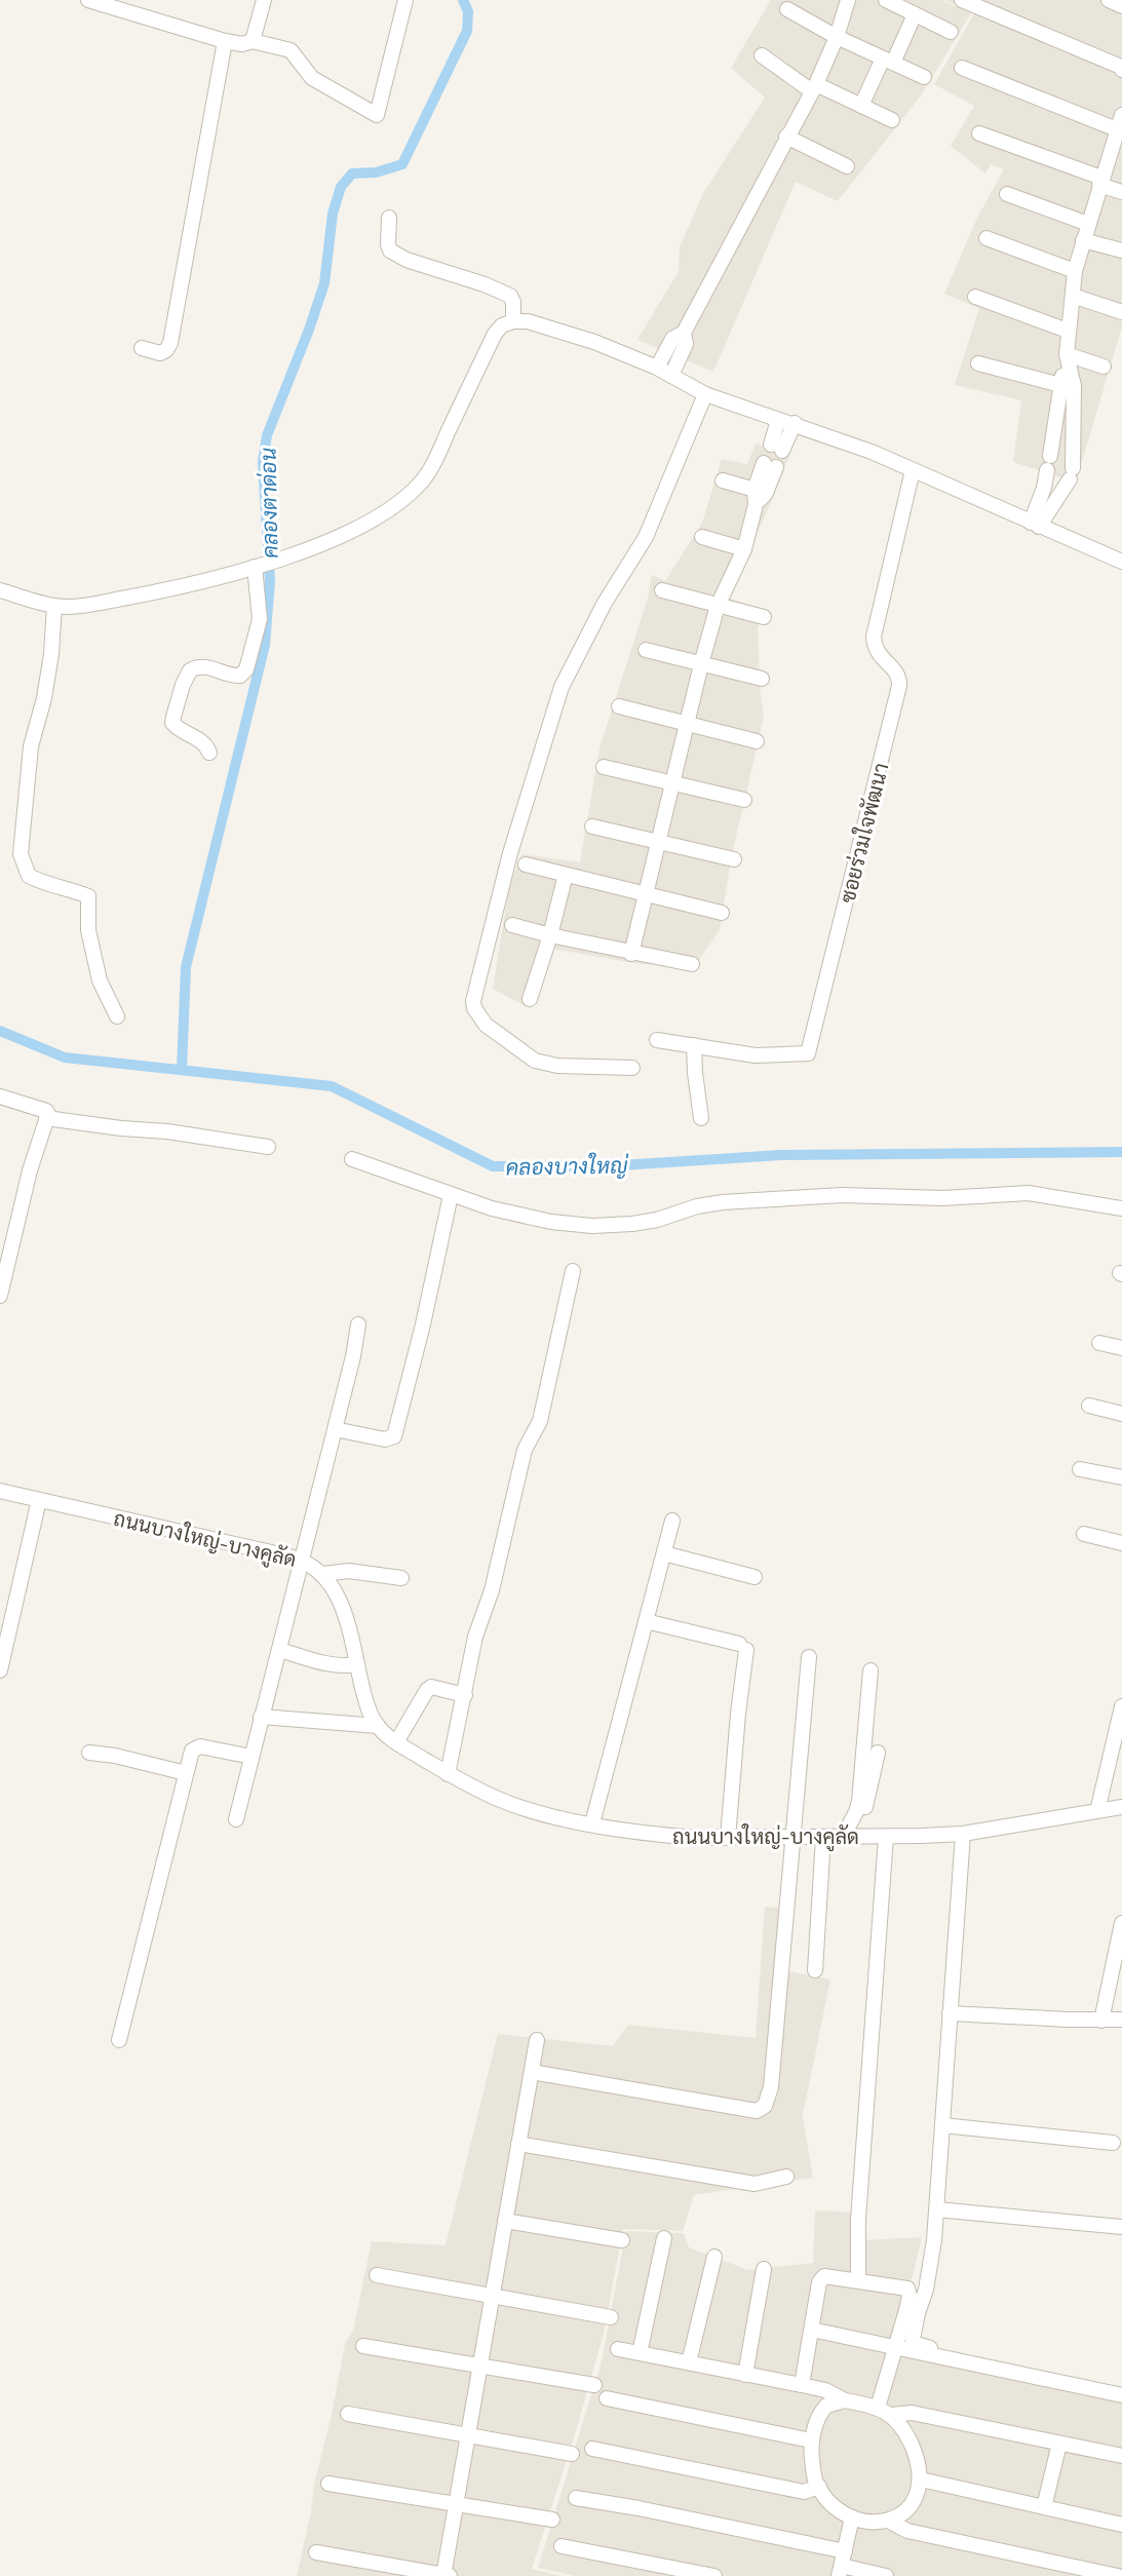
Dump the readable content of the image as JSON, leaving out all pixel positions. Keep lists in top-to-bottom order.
{
  "streets": {
    "street": ["ซอยร่วมใจพัฒนา", "ถนนบางใหญ่-บางคูลัด"]
  },
  "water": ["คลองตาด่อน", "คลองบางใหญ่"]
}
